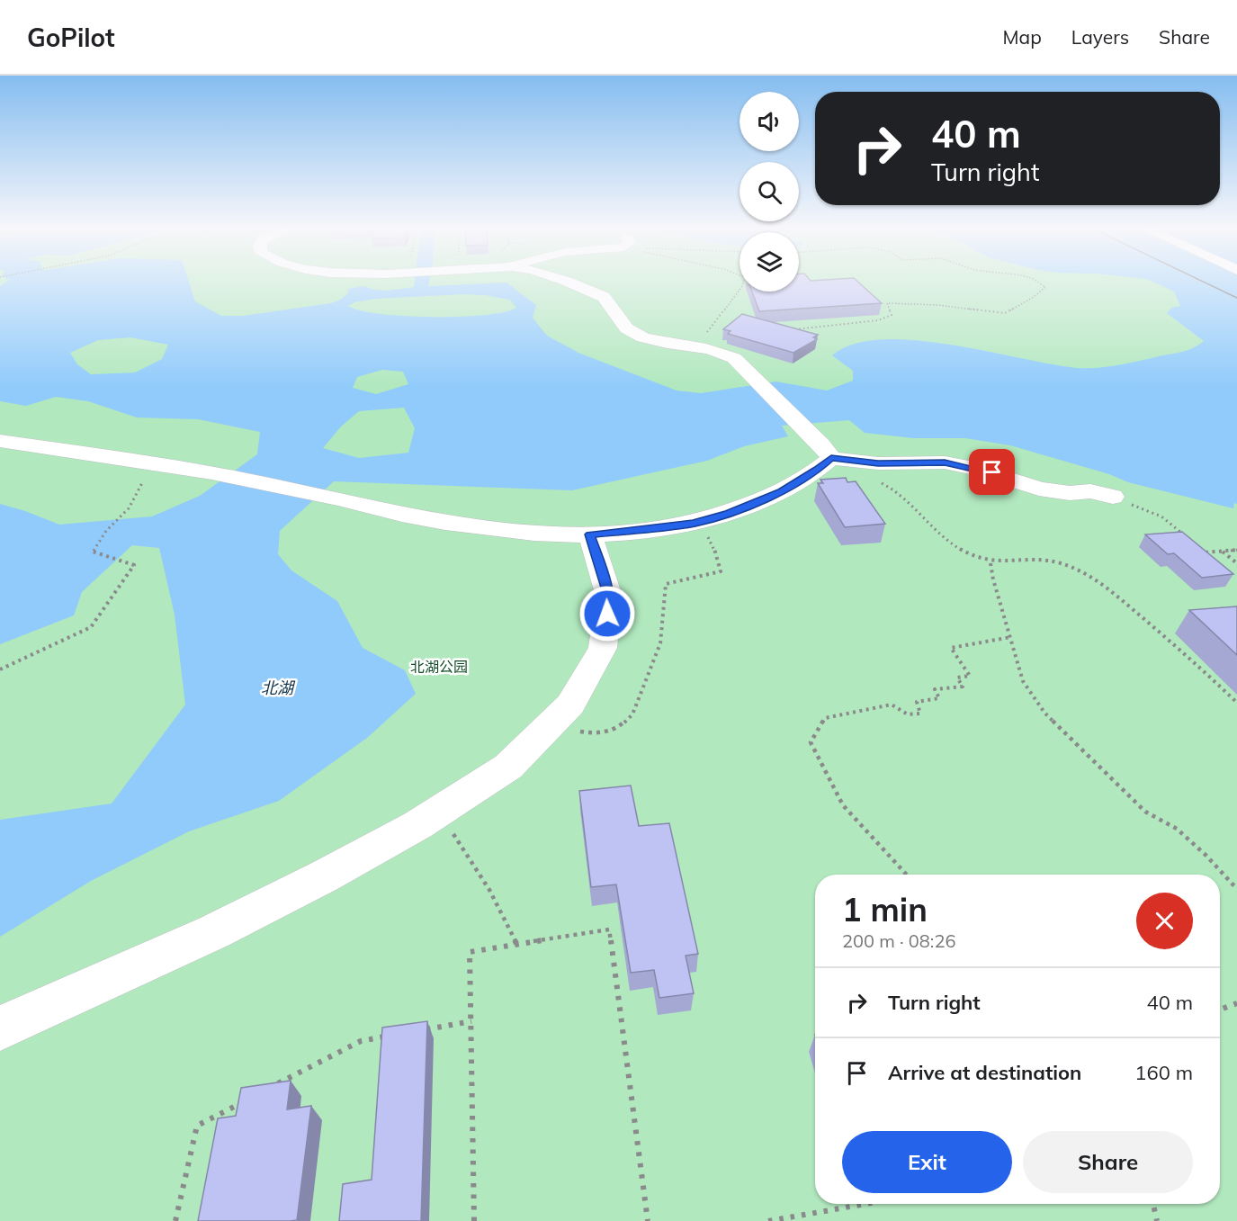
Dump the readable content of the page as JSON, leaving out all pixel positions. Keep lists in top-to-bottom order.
{
  "water": ["北湖"],
  "parks": ["北湖公园"],
  "page": {
    "header": "GoPilot",
    "nav": ["Map", "Layers", "Share"],
    "turn": ["40 m", "Turn right"],
    "heading": ["1 min", "200 m · 08:26"],
    "list": [
      {
        "name": "Turn right",
        "value": "40 m"
      },
      {
        "name": "Arrive at destination",
        "value": "160 m"
      }
    ],
    "buttons": ["Exit", "Share"]
  }
}
